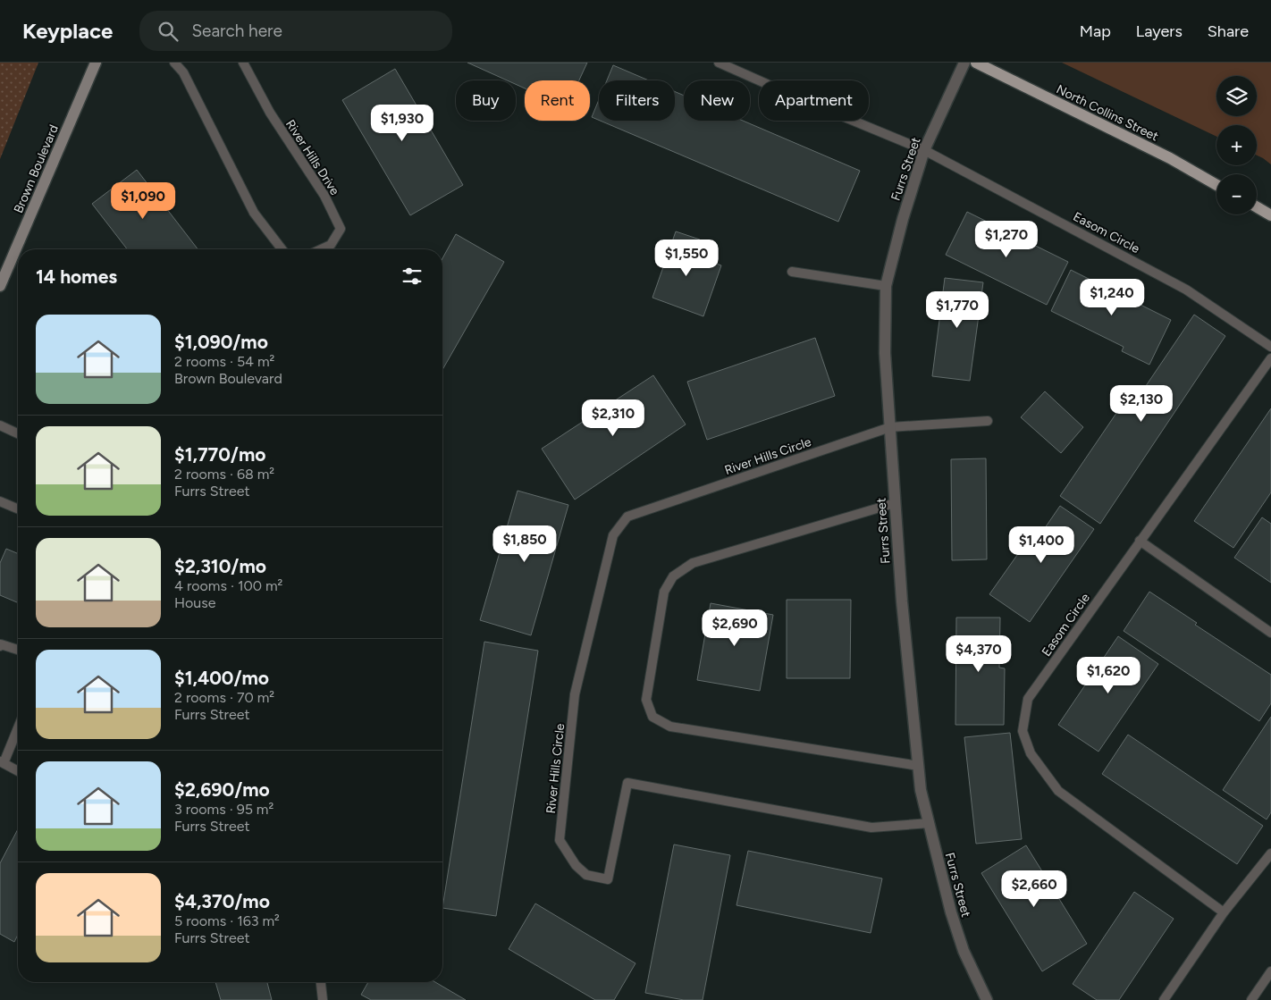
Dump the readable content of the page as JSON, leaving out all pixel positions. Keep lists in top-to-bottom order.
{
  "streets": {
    "main road": ["North Collins Street"],
    "street": ["Brown Boulevard", "Furrs Street"],
    "lane": ["River Hills Drive", "Easom Circle", "River Hills Circle"]
  },
  "crossings": [
    ["Furrs Street", "Easom Circle"],
    ["Furrs Street", "River Hills Circle"]
  ],
  "page": {
    "header": "Keyplace",
    "search": "Search here",
    "nav": ["Map", "Layers", "Share"],
    "map_buttons": ["+", "−"],
    "chip": [
      "Buy",
      "Rent",
      "Filters",
      "New",
      "Apartment"
    ],
    "price": [
      "$1,930",
      "$1,090",
      "$1,270",
      "$1,550",
      "$1,240",
      "$1,770",
      "$2,130",
      "$2,310",
      "$1,850",
      "$1,400",
      "$2,690",
      "$4,370",
      "$1,620",
      "$2,660"
    ],
    "heading": "14 homes",
    "list": [
      {
        "name": "$1,090/mo",
        "note": "2 rooms · 54 m² · Brown Boulevard"
      },
      {
        "name": "$1,770/mo",
        "note": "2 rooms · 68 m² · Furrs Street"
      },
      {
        "name": "$2,310/mo",
        "note": "4 rooms · 100 m² · House"
      },
      {
        "name": "$1,400/mo",
        "note": "2 rooms · 70 m² · Furrs Street"
      },
      {
        "name": "$2,690/mo",
        "note": "3 rooms · 95 m² · Furrs Street"
      },
      {
        "name": "$4,370/mo",
        "note": "5 rooms · 163 m² · Furrs Street"
      }
    ]
  }
}
